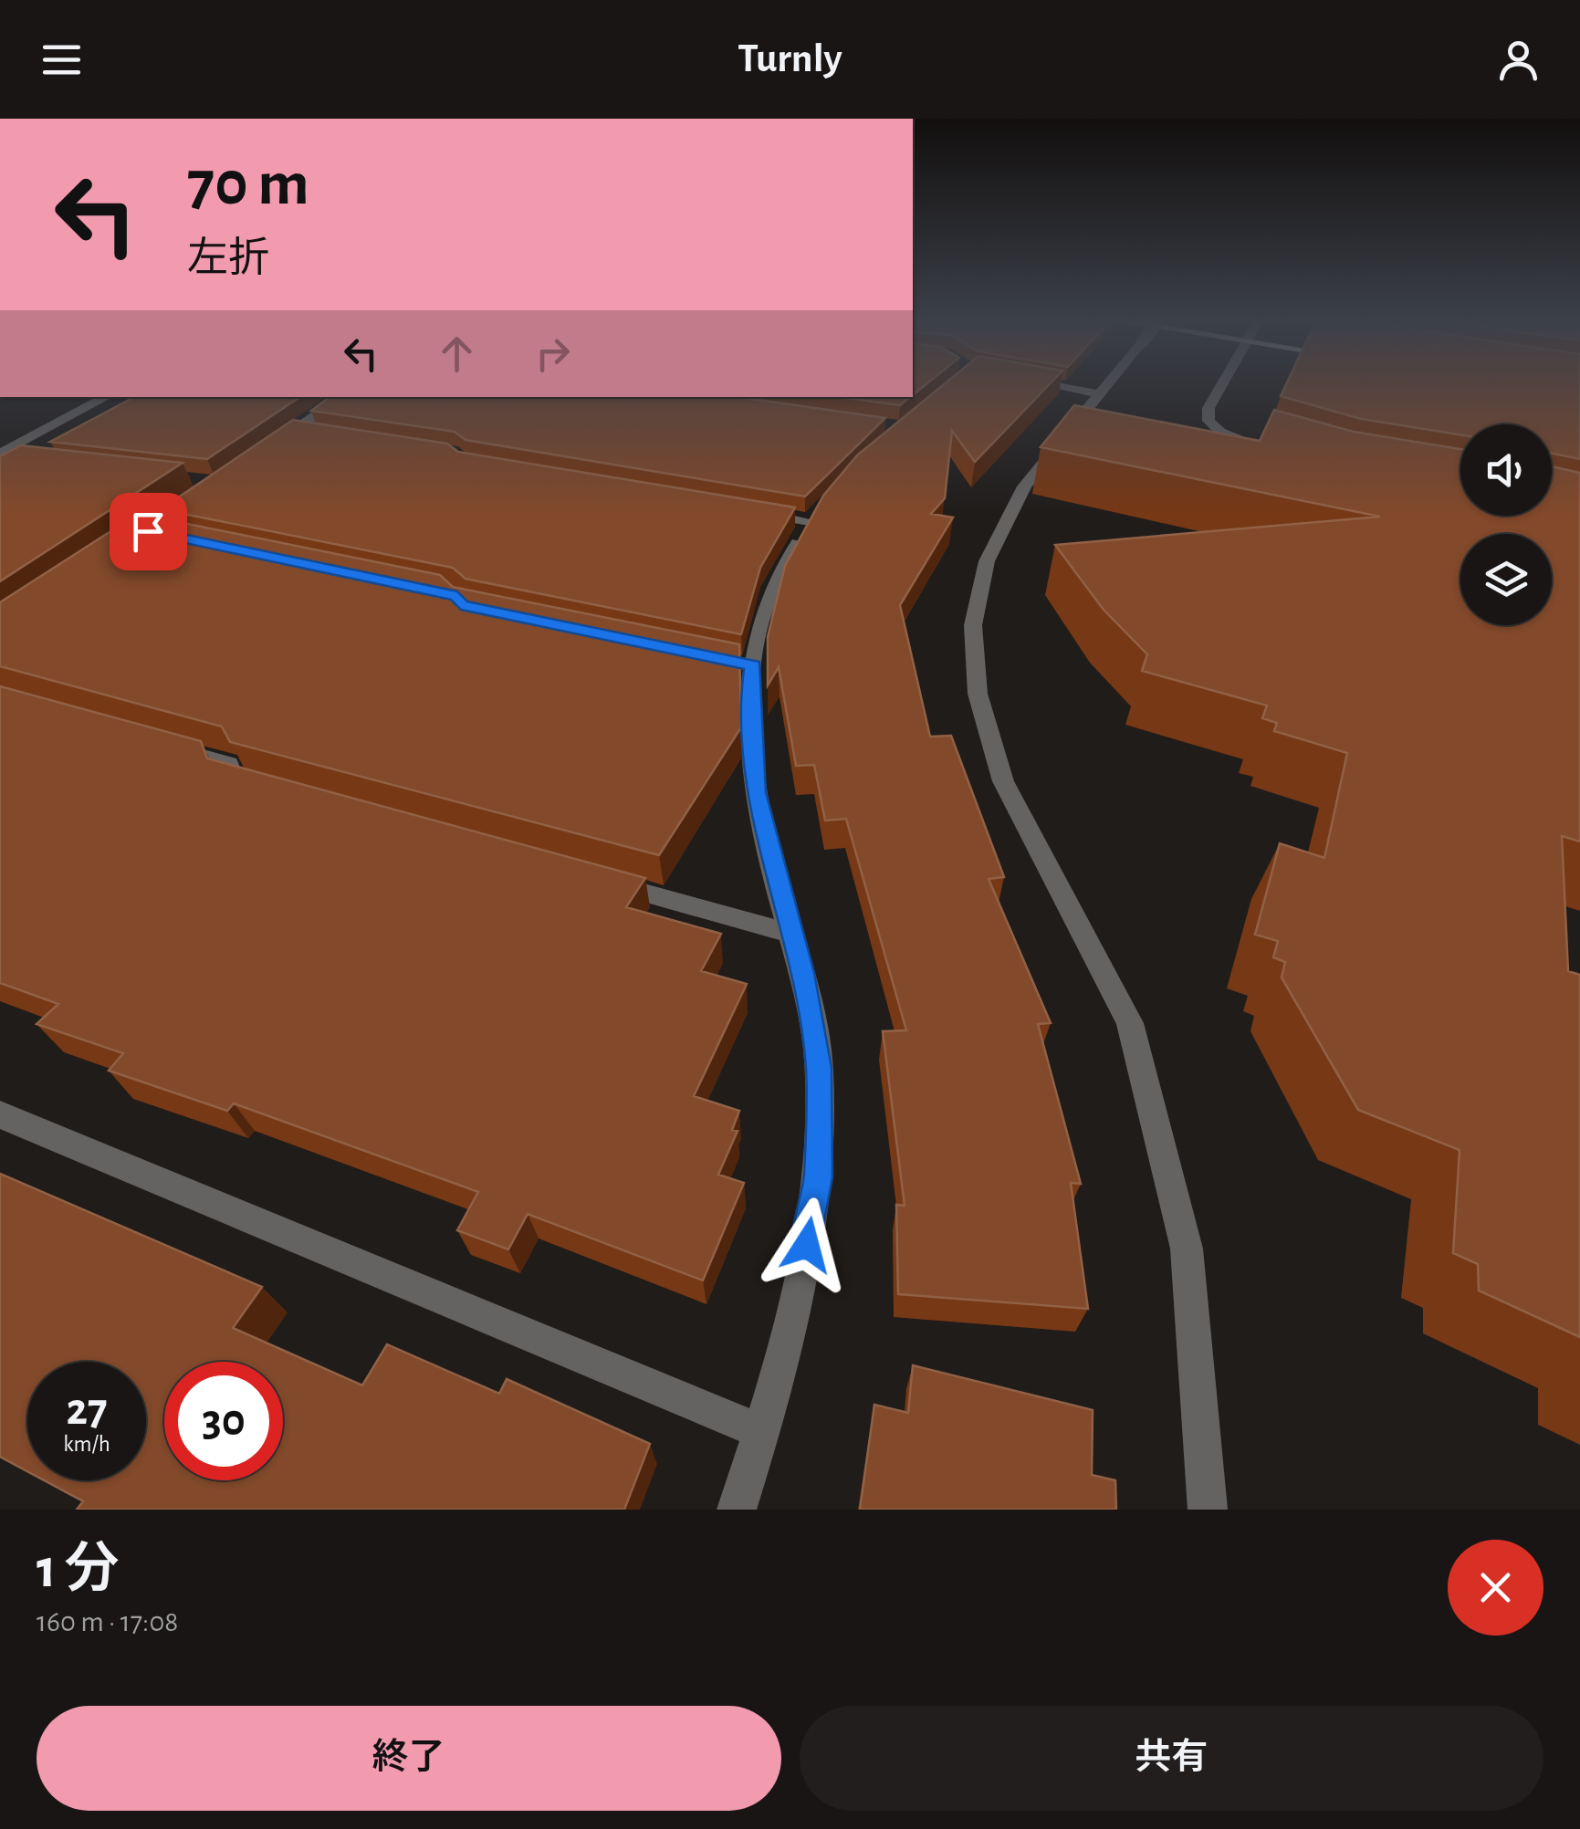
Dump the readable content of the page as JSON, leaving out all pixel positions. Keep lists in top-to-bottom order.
{
  "page": {
    "header": "Turnly",
    "turn": ["70 m", "左折"],
    "speed": "27 km/h",
    "limit": "30",
    "heading": ["1 分", "160 m · 17:08"],
    "buttons": ["終了", "共有"]
  }
}
